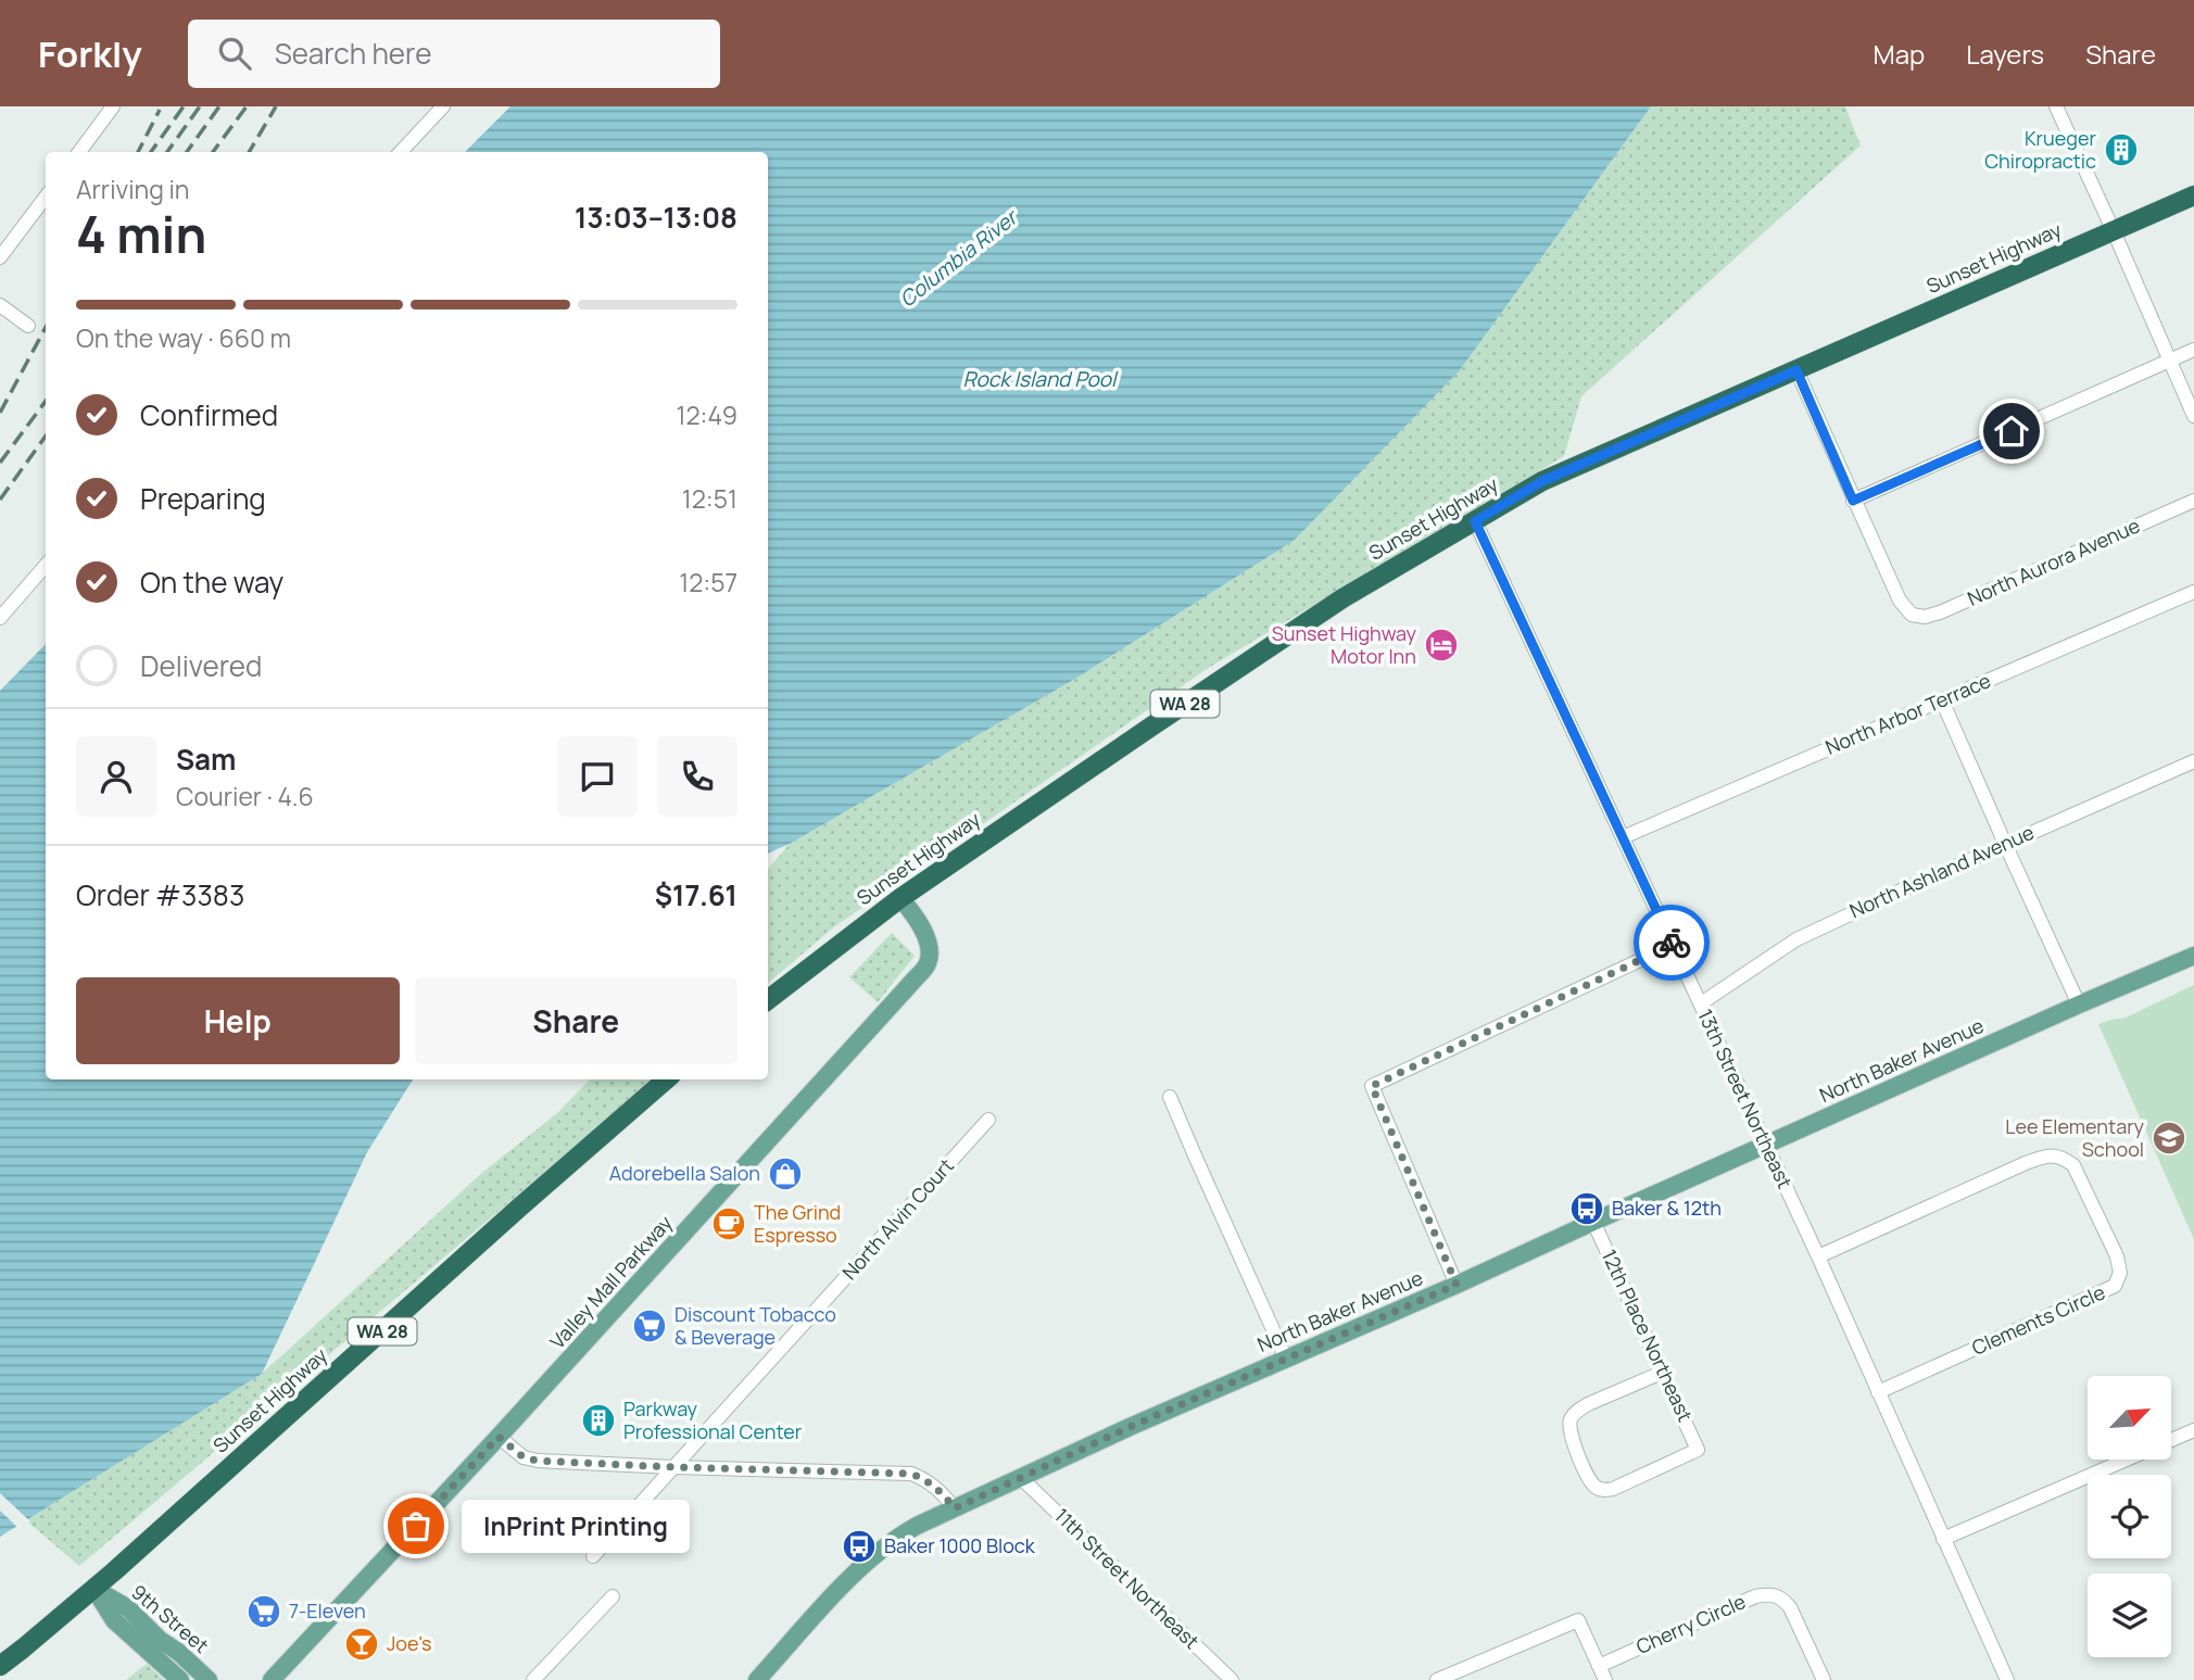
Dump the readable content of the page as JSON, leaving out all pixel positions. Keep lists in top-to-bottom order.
{
  "streets": {
    "highway": ["Sunset Highway", "WA 28"],
    "main road": ["North Baker Avenue", "Valley Mall Parkway", "9th Street"],
    "street": [
      "North Aurora Avenue",
      "North Arbor Terrace",
      "North Ashland Avenue",
      "13th Street Northeast",
      "North Alvin Court",
      "Clements Circle",
      "12th Place Northeast",
      "11th Street Northeast",
      "Cherry Circle"
    ]
  },
  "crossings": [
    ["Sunset Highway", "13th Street Northeast"],
    ["Sunset Highway", "Valley Mall Parkway"],
    ["Sunset Highway", "9th Street"],
    ["North Arbor Terrace", "13th Street Northeast"],
    ["North Ashland Avenue", "13th Street Northeast"],
    ["North Baker Avenue", "13th Street Northeast"],
    ["North Baker Avenue", "12th Place Northeast"],
    ["North Baker Avenue", "11th Street Northeast"],
    ["13th Street Northeast", "Clements Circle"]
  ],
  "water": ["Columbia River", "Rock Island Pool"],
  "places": {
    "building": ["Krueger Chiropractic", "Parkway Professional Center"],
    "hotel": ["Sunset Highway Motor Inn"],
    "school or university": ["Lee Elementary School"],
    "shop": ["Adorebella Salon"],
    "bus stop": ["Baker & 12th", "Baker 1000 Block"],
    "cafe": ["The Grind Espresso"],
    "supermarket": ["Discount Tobacco & Beverage", "7-Eleven"],
    "other": ["InPrint Printing"],
    "bar": ["Joe's"]
  },
  "north": "top right",
  "page": {
    "header": "Forkly",
    "search": "Search here",
    "nav": ["Map", "Layers", "Share"],
    "heading": ["4 min", "Arriving in", "13:03–13:08"],
    "panel": [
      "Sam",
      "Courier · 4.6",
      "Order #3383",
      "$17.61"
    ],
    "bar": "On the way · 660 m",
    "list": [
      ["Confirmed", "12:49"],
      ["Preparing", "12:51"],
      ["On the way", "12:57"],
      "Delivered"
    ],
    "buttons": ["Help", "Share"],
    "bubble": "InPrint Printing"
  }
}
